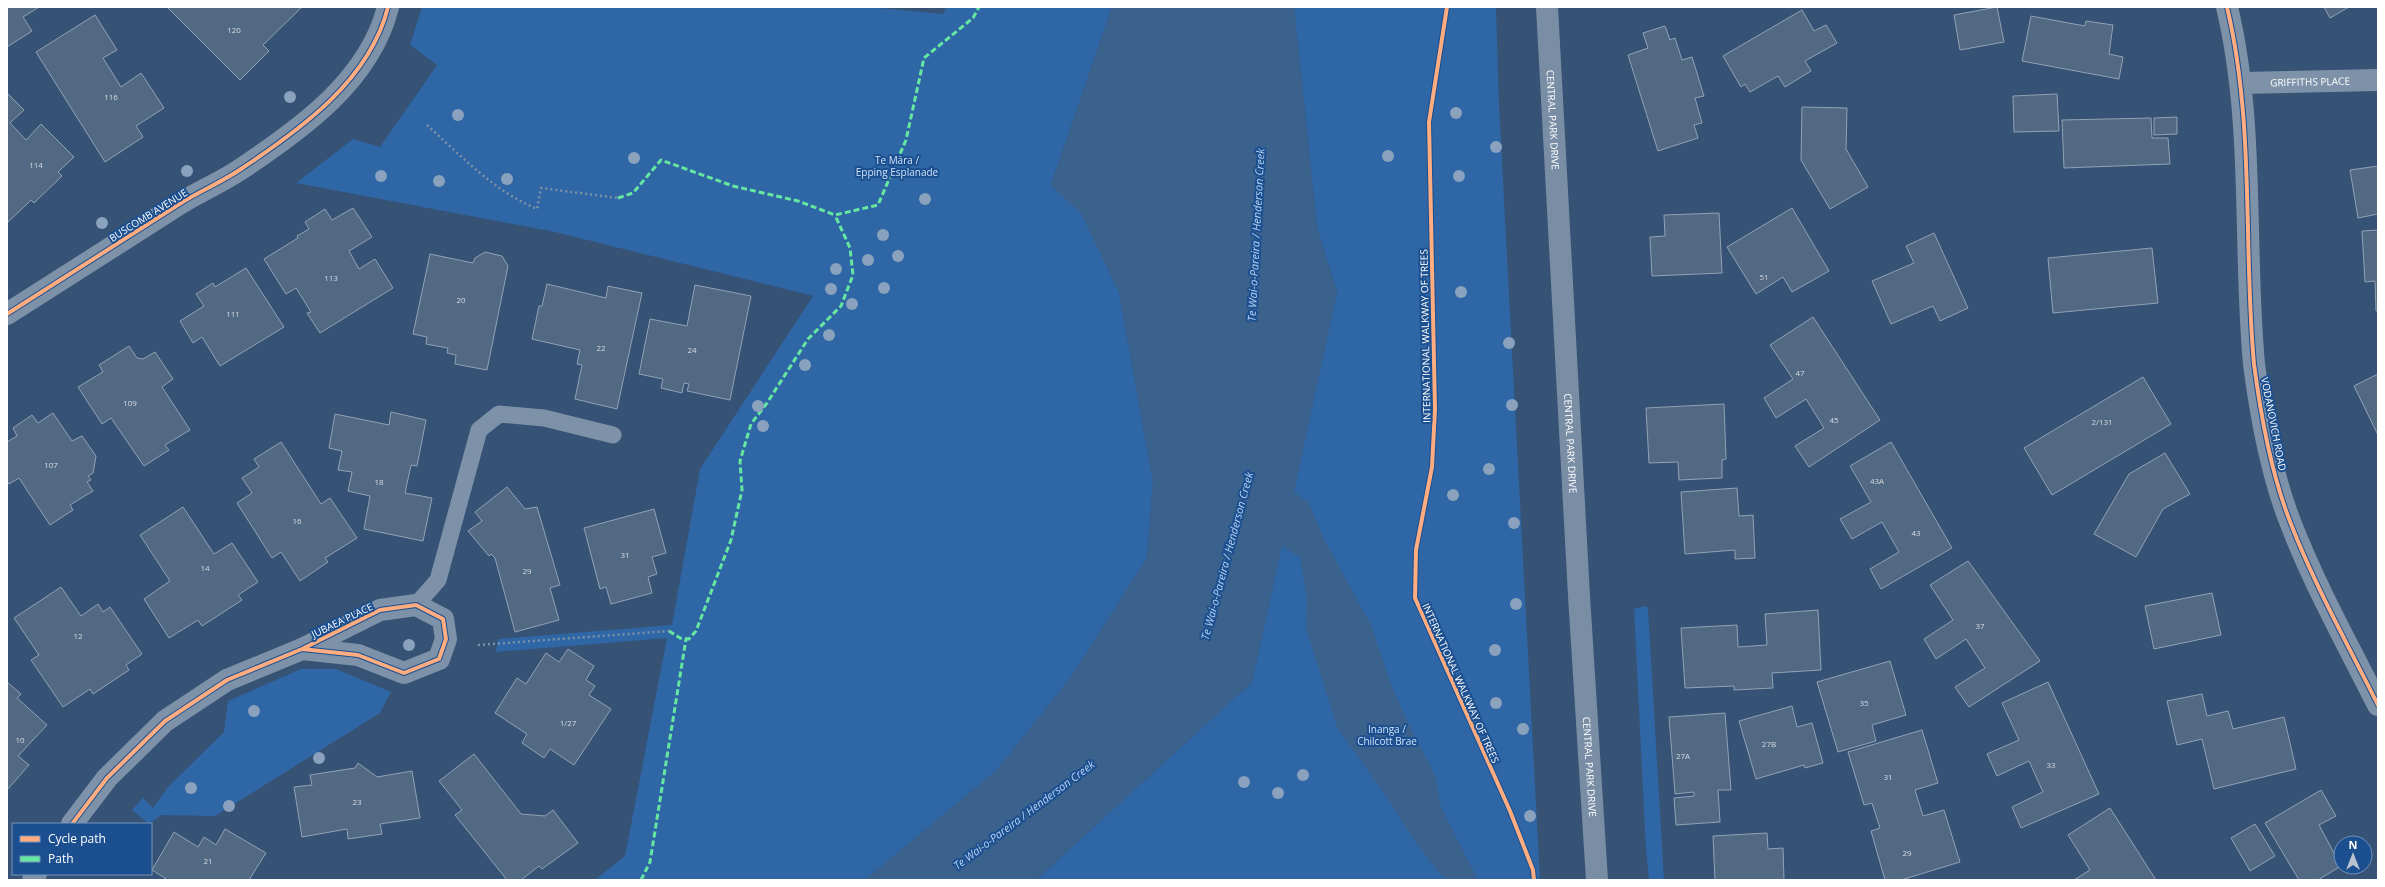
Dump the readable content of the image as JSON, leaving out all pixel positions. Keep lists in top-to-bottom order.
{
  "streets": {
    "main road": ["CENTRAL PARK DRIVE"],
    "street": [
      "GRIFFITHS PLACE",
      "BUSCOMB AVENUE",
      "VODANOVICH ROAD",
      "JUBAEA PLACE"
    ],
    "cycle path": ["INTERNATIONAL WALKWAY OF TREES"]
  },
  "crossings": [
    ["GRIFFITHS PLACE", "VODANOVICH ROAD"]
  ],
  "water": ["Te Wai-o-Pareira / Henderson Creek"],
  "parks": ["Te Māra / Epping Esplanade", "Inanga / Chilcott Brae"],
  "house_numbers": [
    "120",
    "116",
    "114",
    "51",
    "113",
    "20",
    "111",
    "22",
    "24",
    "47",
    "109",
    "45",
    "2/131",
    "107",
    "43A",
    "18",
    "16",
    "43",
    "31",
    "14",
    "29",
    "37",
    "12",
    "35",
    "1/27",
    "10",
    "27B",
    "27A",
    "33",
    "31",
    "23",
    "29",
    "21"
  ],
  "legend": ["Cycle path", "Path"],
  "north": "top"
}
